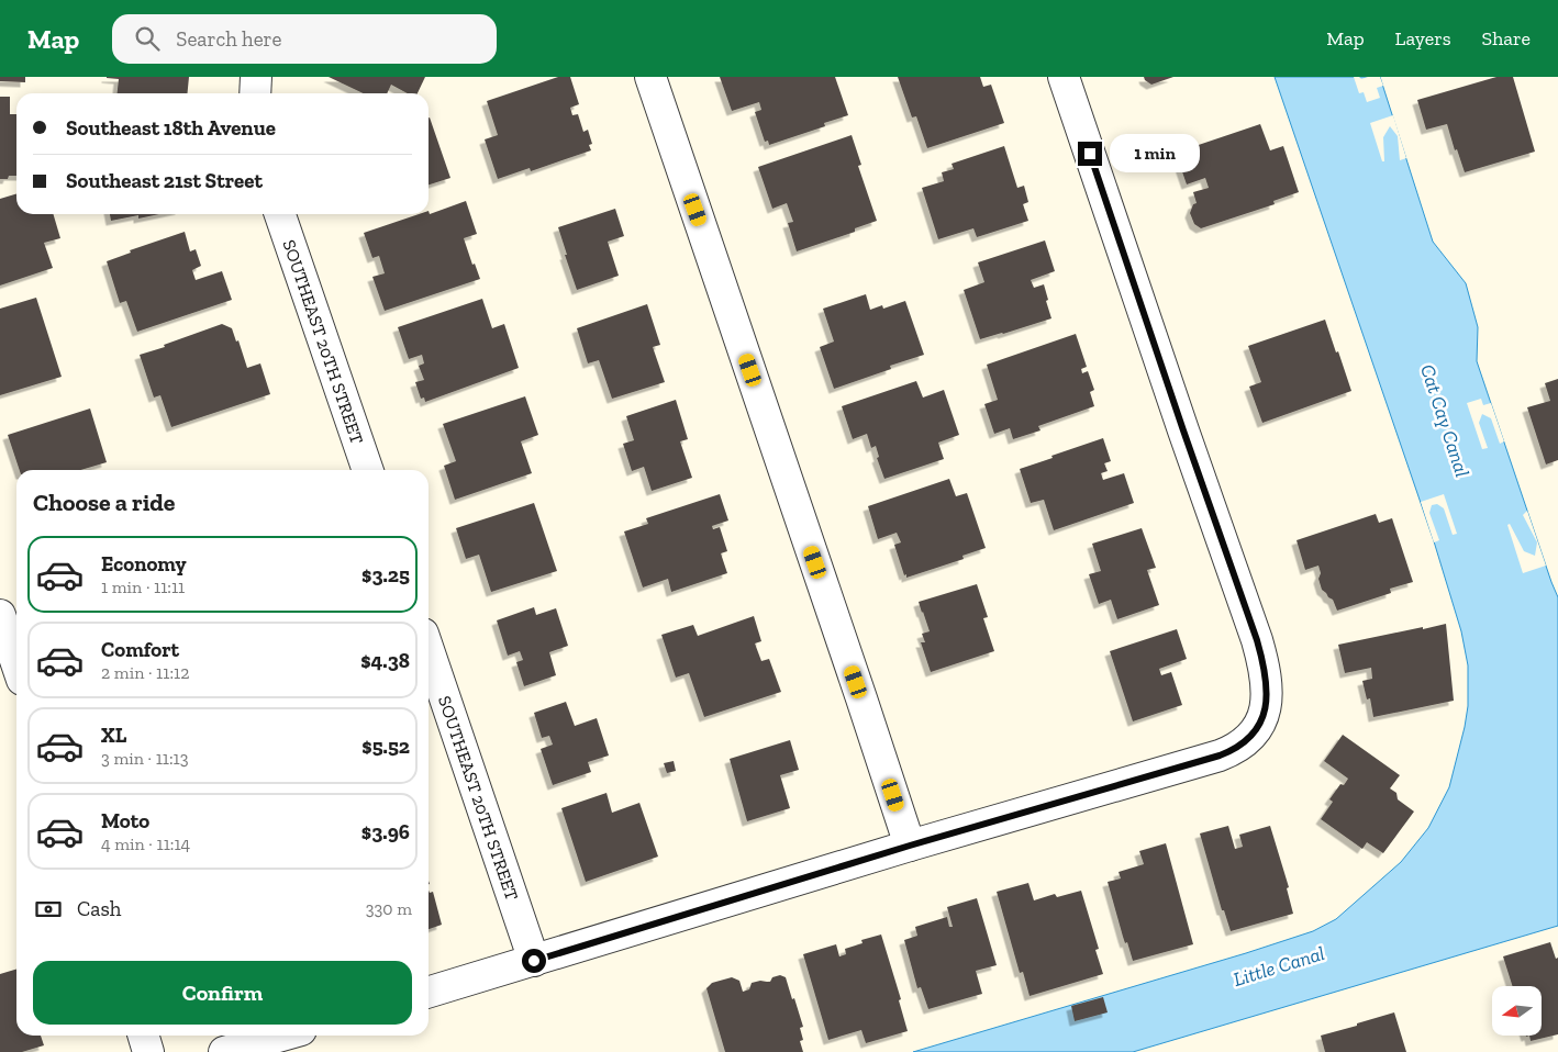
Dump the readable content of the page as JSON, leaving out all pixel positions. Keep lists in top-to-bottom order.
{
  "streets": {
    "street": ["SOUTHEAST 20TH STREET"]
  },
  "water": ["Cat Cay Canal", "Little Canal"],
  "north": "left",
  "page": {
    "header": "Map",
    "search": "Search here",
    "nav": ["Map", "Layers", "Share"],
    "banner": ["Southeast 18th Avenue", "Southeast 21st Street"],
    "bubble": "1 min",
    "heading": "Choose a ride",
    "list": [
      {
        "name": "Economy",
        "note": "1 min · 11:11",
        "value": "$3.25"
      },
      {
        "name": "Comfort",
        "note": "2 min · 11:12",
        "value": "$4.38"
      },
      {
        "name": "XL",
        "note": "3 min · 11:13",
        "value": "$5.52"
      },
      {
        "name": "Moto",
        "note": "4 min · 11:14",
        "value": "$3.96"
      }
    ],
    "pay": ["Cash", "330 m"],
    "buttons": "Confirm"
  }
}
